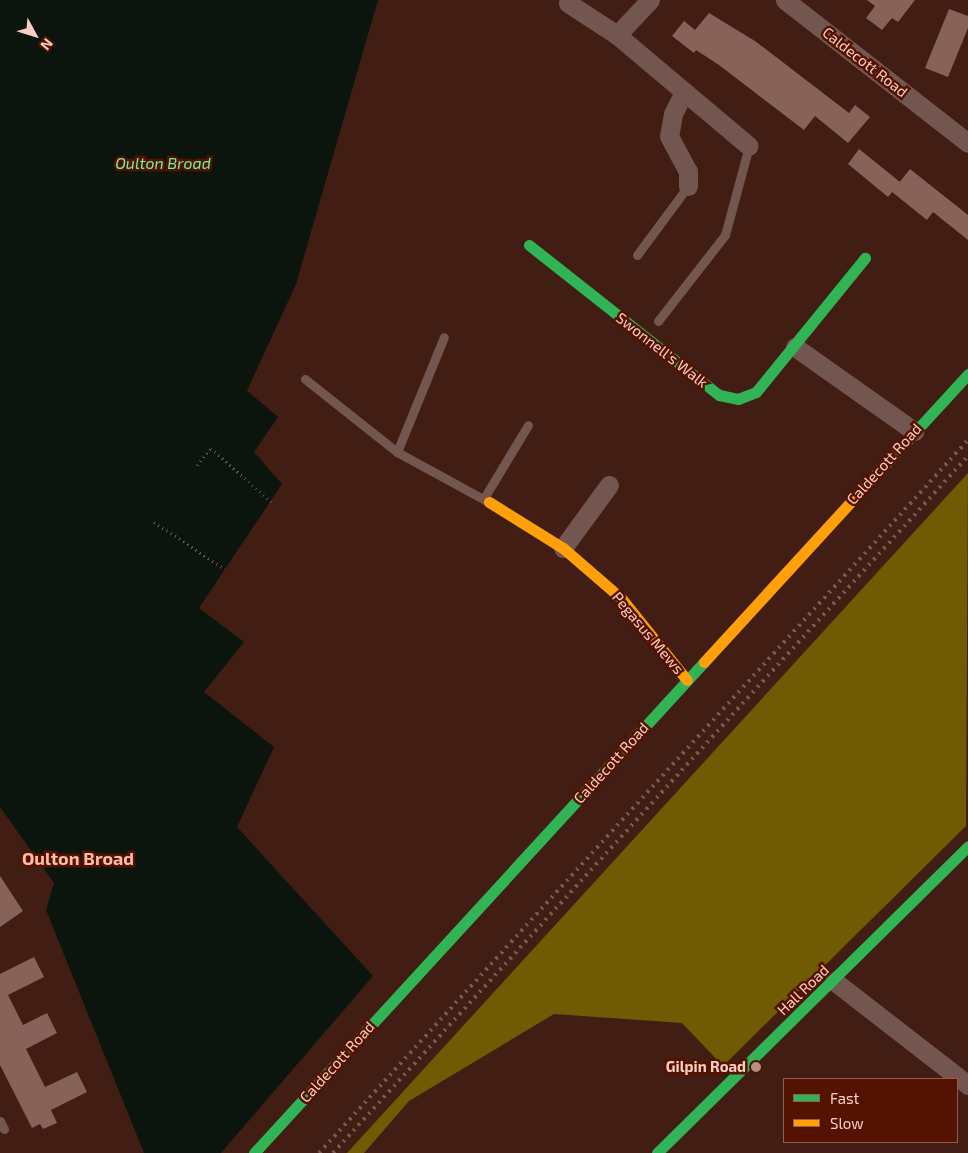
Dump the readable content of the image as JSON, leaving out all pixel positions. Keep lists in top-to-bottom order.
{
  "streets": {
    "street": [
      "Caldecott Road",
      "Swonnell's Walk",
      "Pegasus Mews",
      "Hall Road"
    ]
  },
  "crossings": [
    ["Caldecott Road", "Pegasus Mews"]
  ],
  "districts": ["Oulton Broad"],
  "water": ["Oulton Broad"],
  "places": ["Gilpin Road"],
  "legend": ["Fast", "Slow"],
  "north": "bottom right"
}
